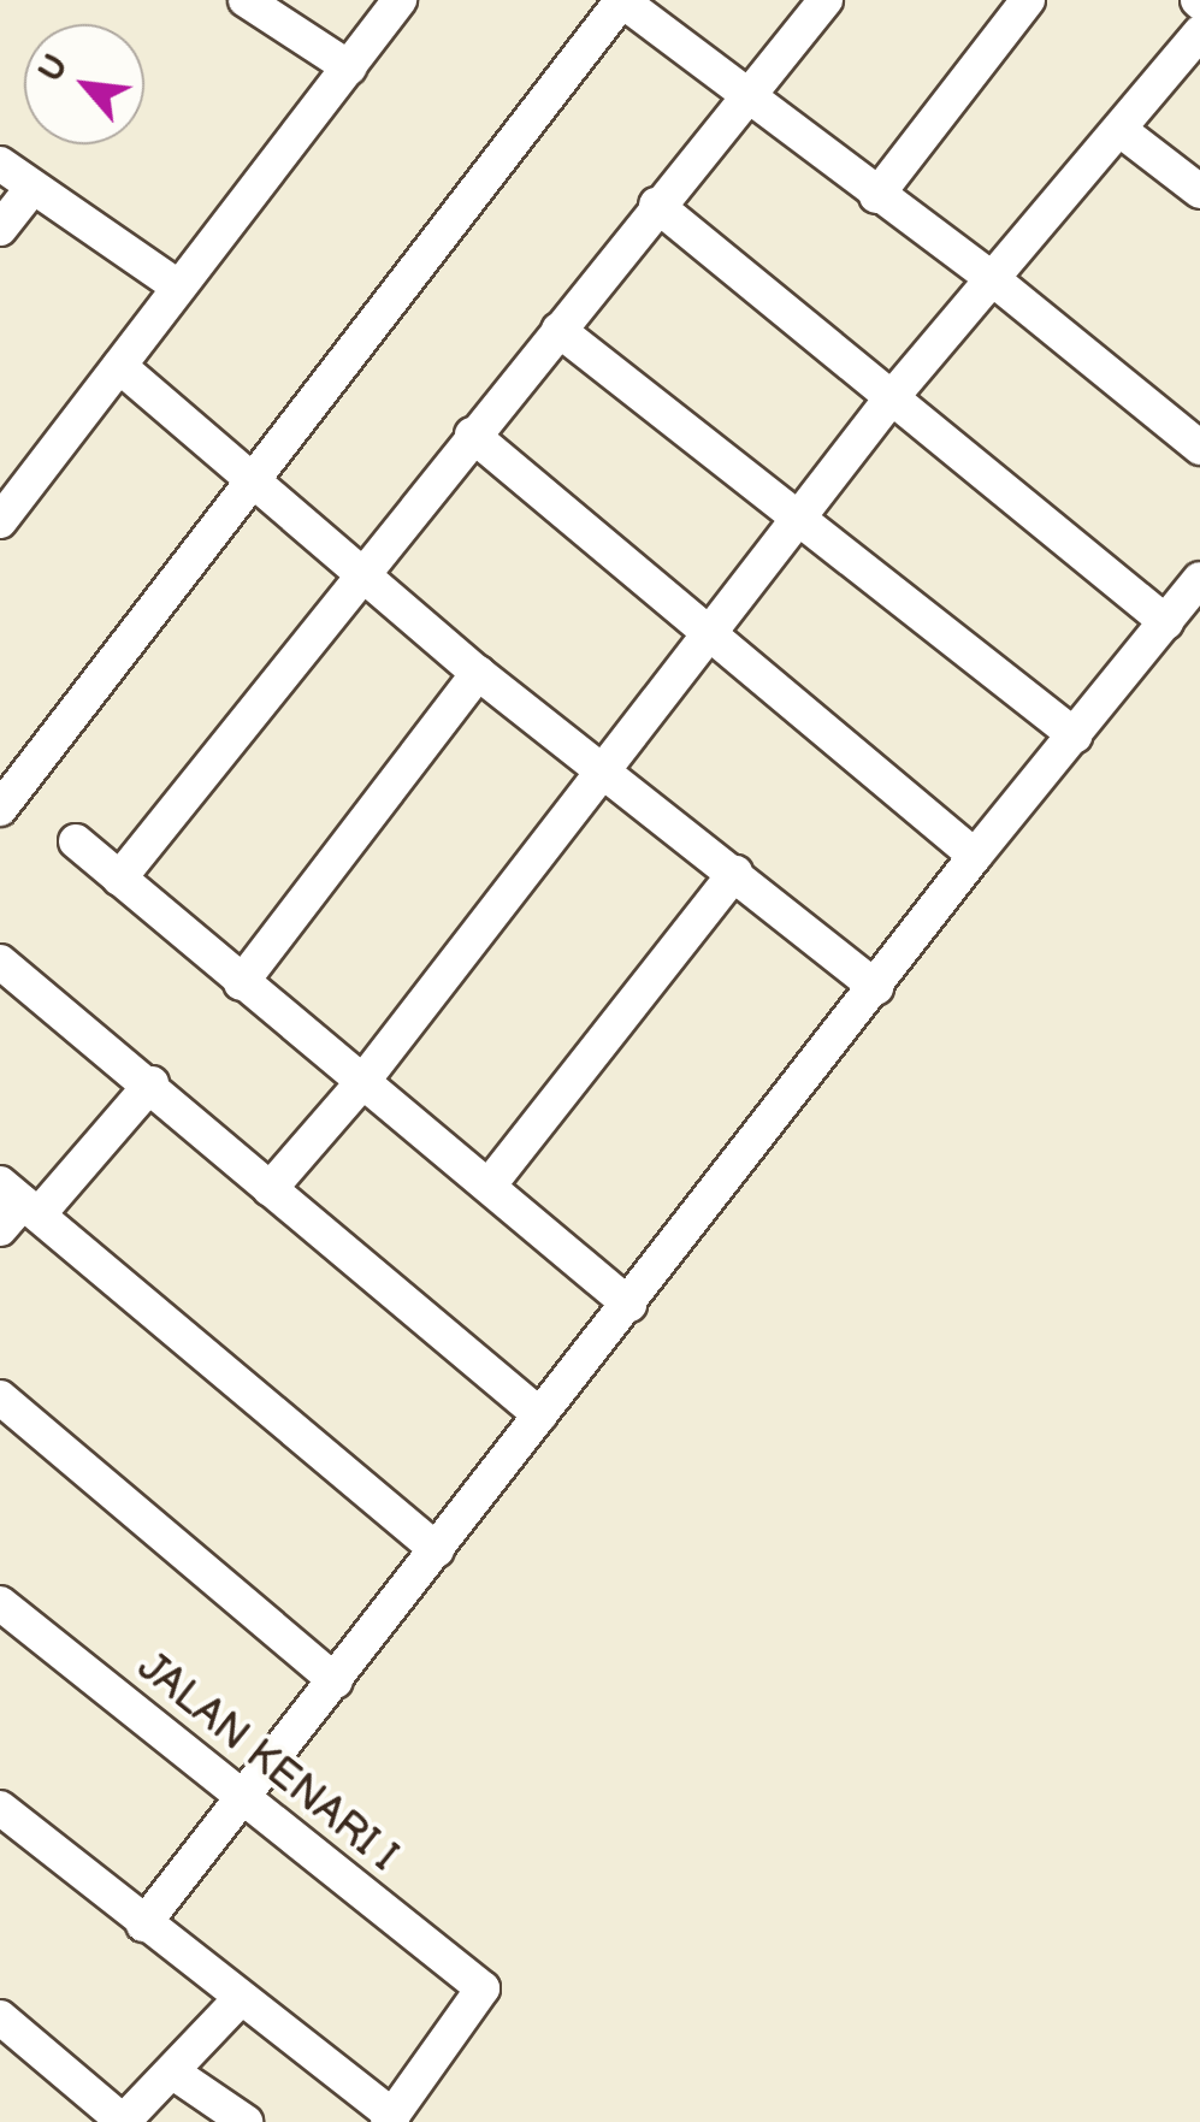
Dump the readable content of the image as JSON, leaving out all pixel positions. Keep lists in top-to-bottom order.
{
  "streets": {
    "street": ["JALAN KENARI I"]
  },
  "north": "top left"
}
